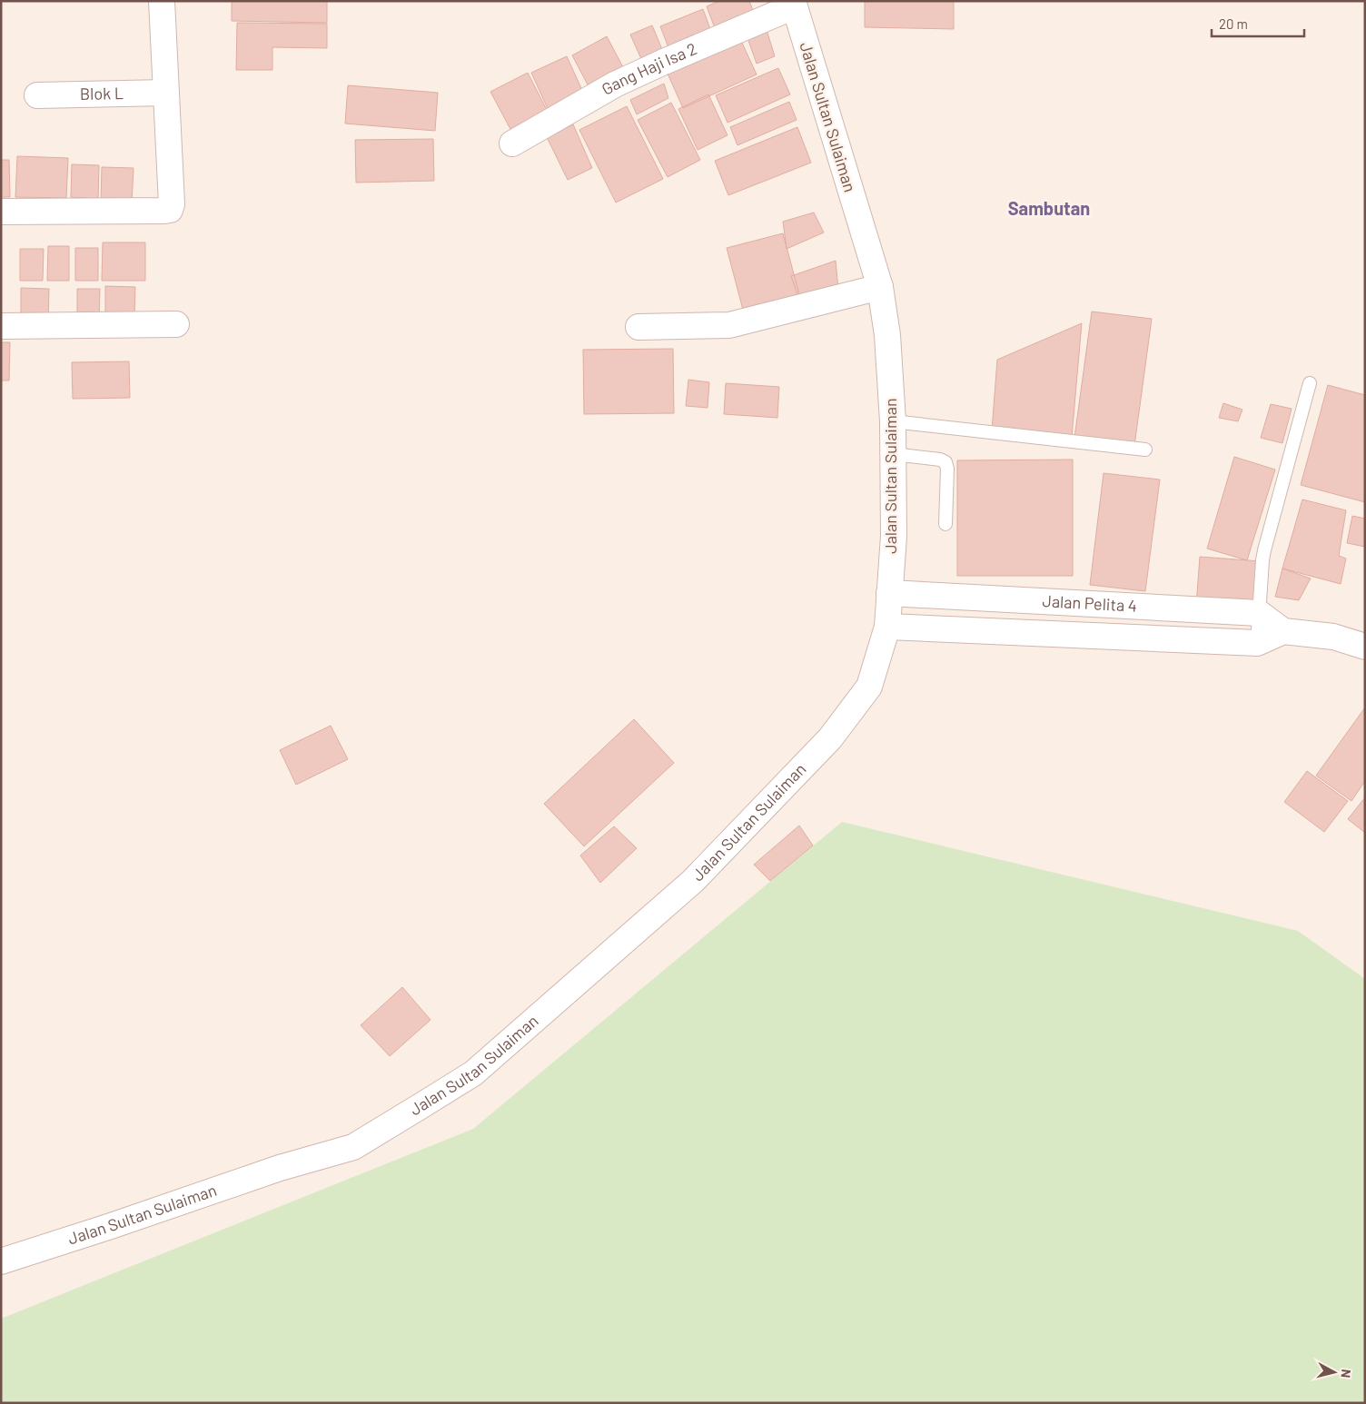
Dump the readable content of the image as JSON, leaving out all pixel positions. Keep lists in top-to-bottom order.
{
  "streets": {
    "street": [
      "Gang Haji Isa 2",
      "Blok L",
      "Jalan Sultan Sulaiman",
      "Jalan Pelita 4"
    ]
  },
  "crossings": [
    ["Gang Haji Isa 2", "Jalan Sultan Sulaiman"],
    ["Jalan Sultan Sulaiman", "Jalan Pelita 4"]
  ],
  "districts": ["Sambutan"],
  "scale_bar": "20 m",
  "north": "right"
}
